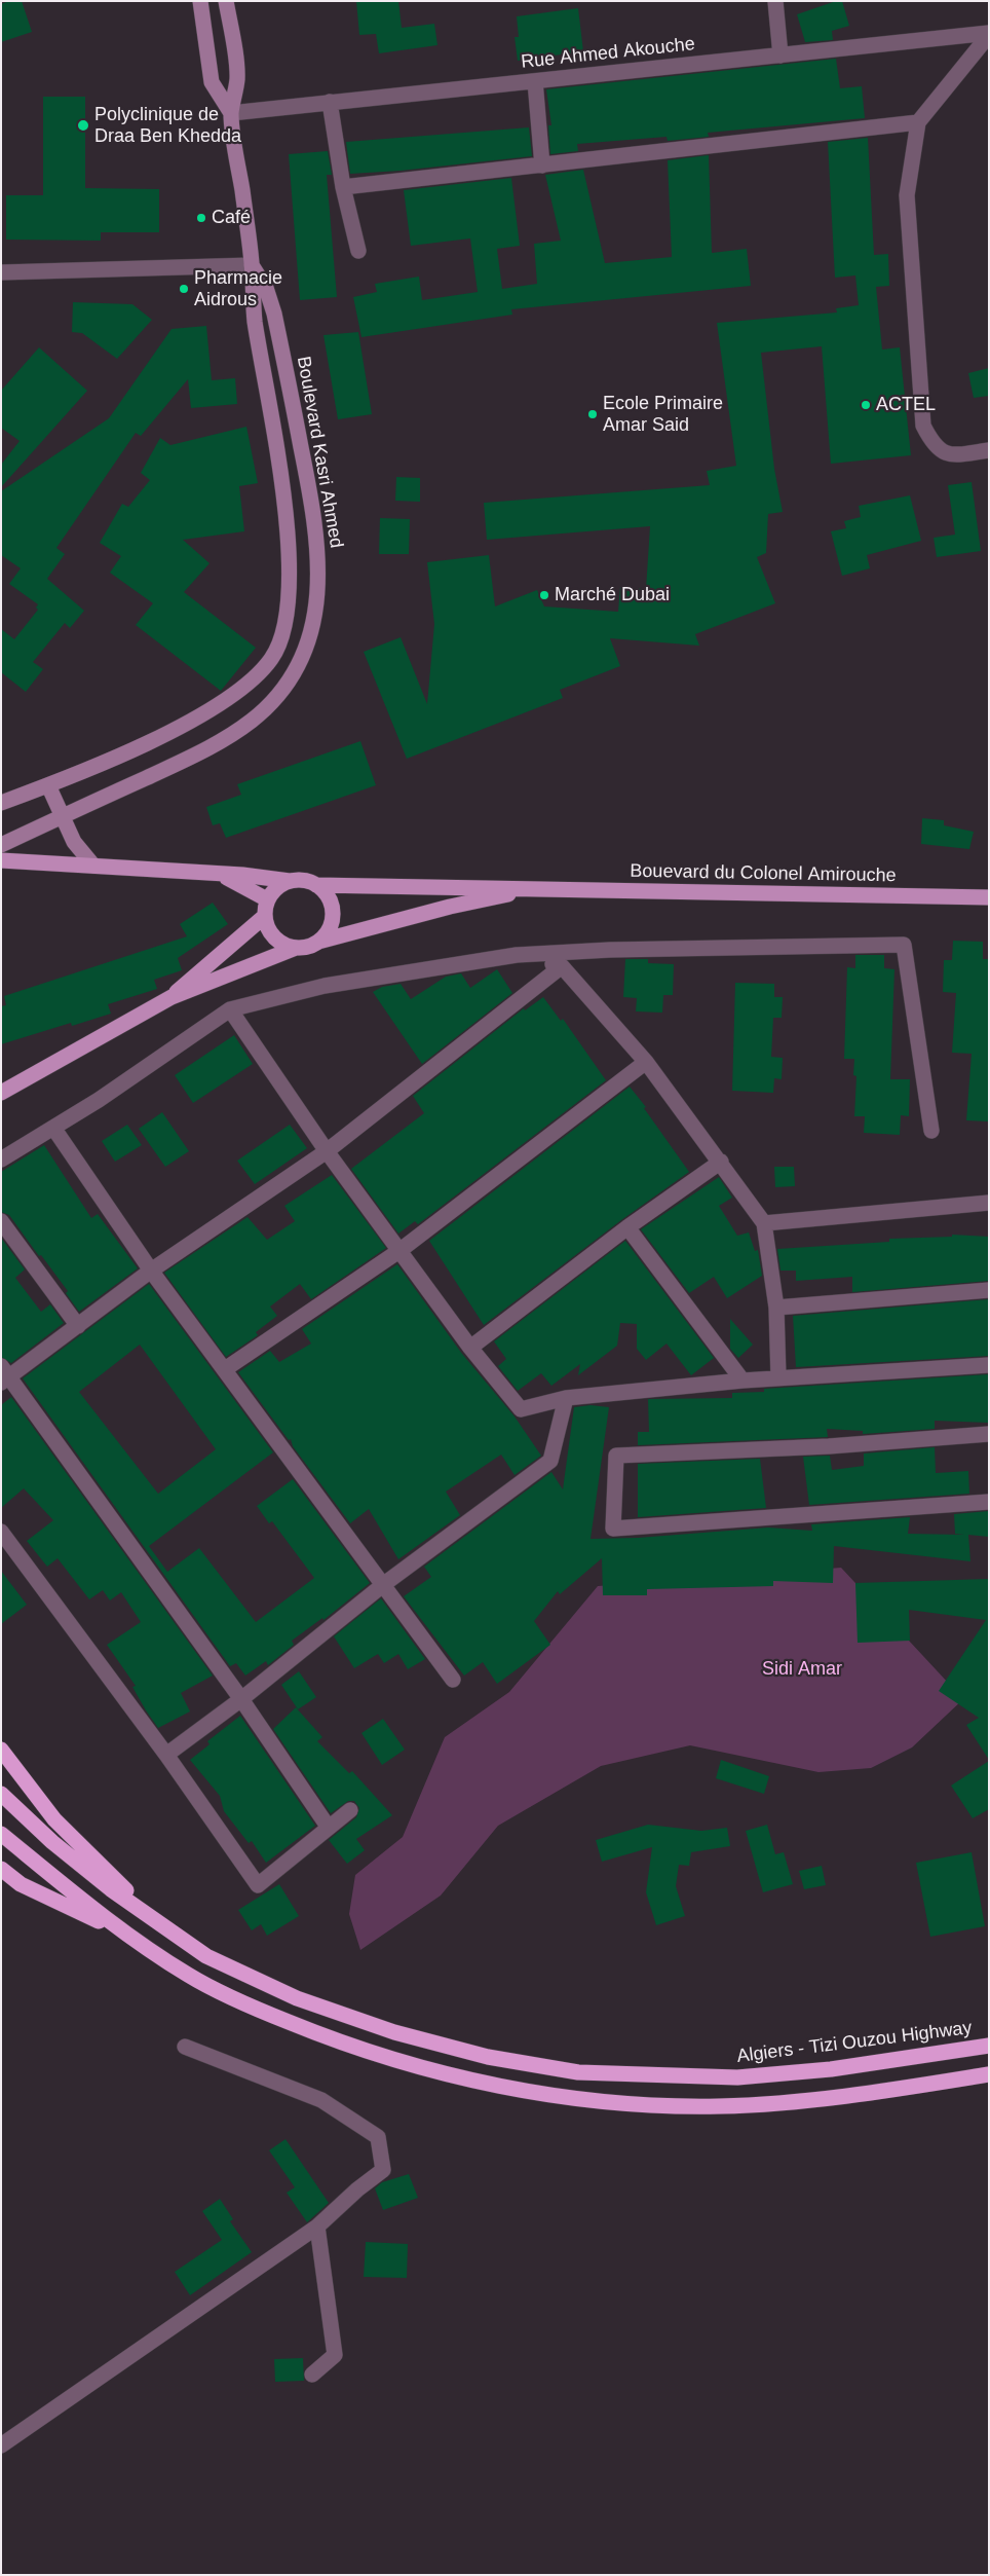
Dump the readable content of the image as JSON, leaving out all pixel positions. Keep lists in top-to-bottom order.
{
  "streets": {
    "highway": ["Algiers - Tizi Ouzou Highway"],
    "main road": ["Boulevard Kasri Ahmed", "Bouevard du Colonel Amirouche"],
    "street": ["Rue Ahmed Akouche"]
  },
  "crossings": [
    ["Rue Ahmed Akouche", "Boulevard Kasri Ahmed"]
  ],
  "parks": ["Sidi Amar"],
  "places": [
    "Polyclinique de Draa Ben Khedda",
    "Café",
    "Pharmacie Aidrous",
    "ACTEL",
    "Ecole Primaire Amar Said",
    "Marché Dubai"
  ]
}
